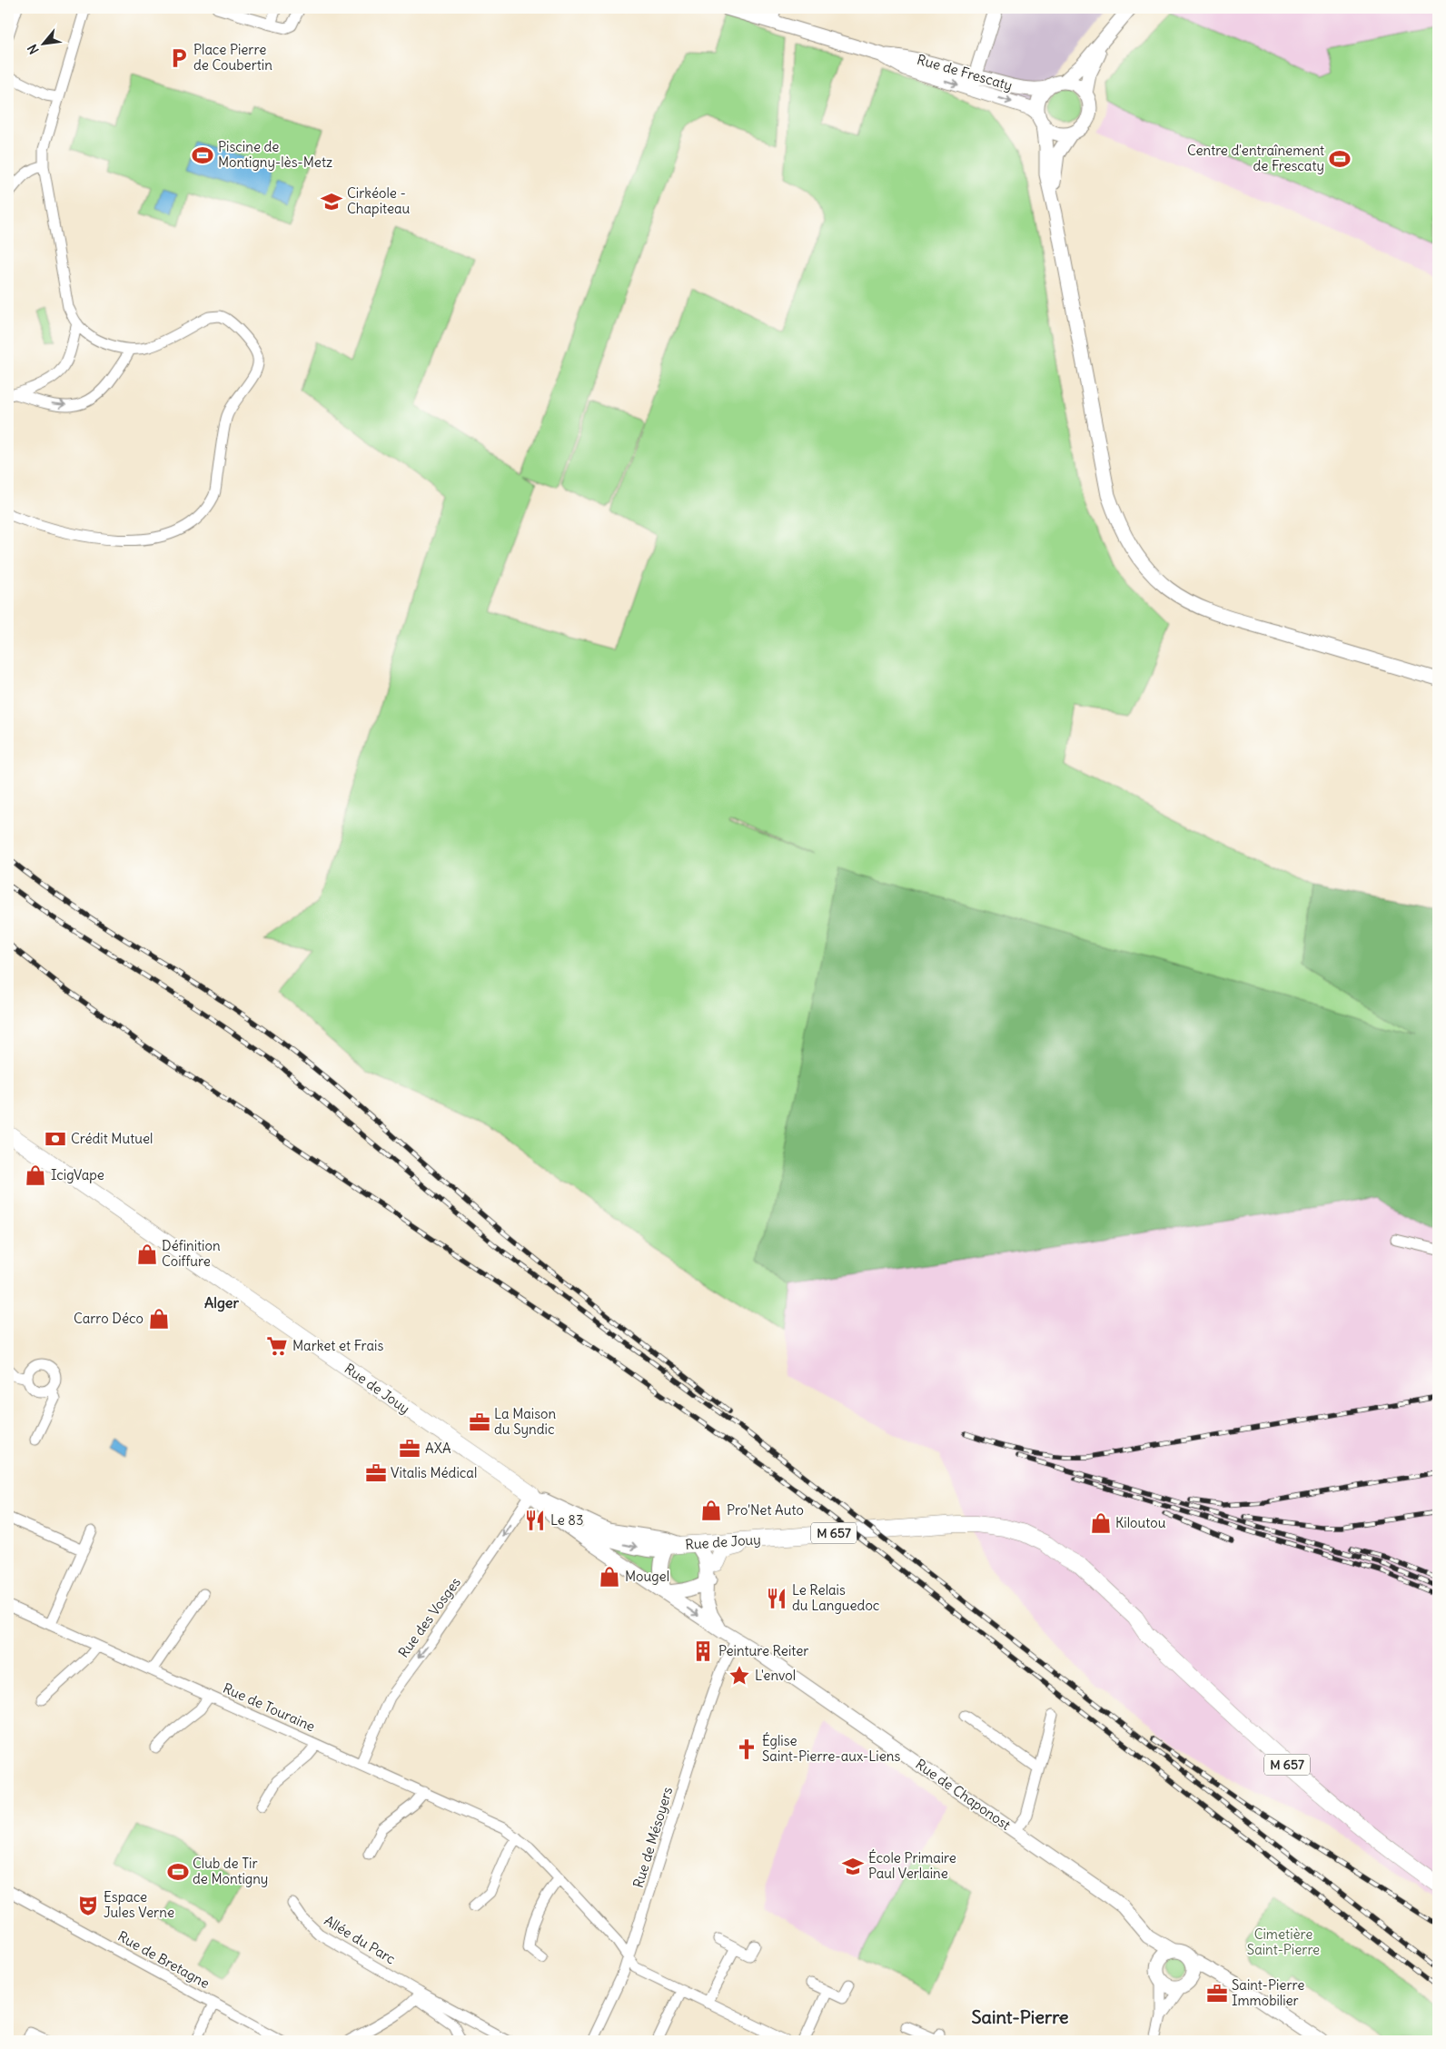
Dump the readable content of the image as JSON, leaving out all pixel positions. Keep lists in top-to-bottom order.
{
  "streets": {
    "main road": [
      "Rue de Frescaty",
      "Rue de Jouy",
      "M 657",
      "Rue de Chaponost"
    ],
    "street": [
      "Rue des Vosges",
      "Rue de Touraine",
      "Rue de Mésoyers",
      "Allée du Parc",
      "Rue de Bretagne"
    ]
  },
  "crossings": [
    ["Rue de Jouy", "Rue des Vosges"],
    ["Rue de Jouy", "Rue de Chaponost"],
    ["Rue des Vosges", "Rue de Touraine"],
    ["Rue de Touraine", "Rue de Mésoyers"],
    ["Rue de Chaponost", "Rue de Mésoyers"]
  ],
  "one_way": ["Rue des Vosges"],
  "districts": ["Alger", "Saint-Pierre"],
  "parks": ["Cimetière Saint-Pierre"],
  "places": {
    "parking": ["Place Pierre de Coubertin"],
    "sports": ["Piscine de Montigny-lès-Metz", "Centre d'entraînement de Frescaty", "Club de Tir de Montigny"],
    "school or university": ["Cirkéole - Chapiteau", "École Primaire Paul Verlaine"],
    "bank": ["Crédit Mutuel"],
    "shop": [
      "IcigVape",
      "Définition Coiffure",
      "Carro Déco",
      "Pro'Net Auto",
      "Kiloutou",
      "Mougel"
    ],
    "supermarket": ["Market et Frais"],
    "office": [
      "La Maison du Syndic",
      "AXA",
      "Vitalis Médical",
      "Saint-Pierre Immobilier"
    ],
    "restaurant": ["Le 83", "Le Relais du Languedoc"],
    "building": ["Peinture Reiter"],
    "place": ["L'envol"],
    "church": ["Église Saint-Pierre-aux-Liens"],
    "theatre": ["Espace Jules Verne"]
  },
  "north": "bottom left"
}
